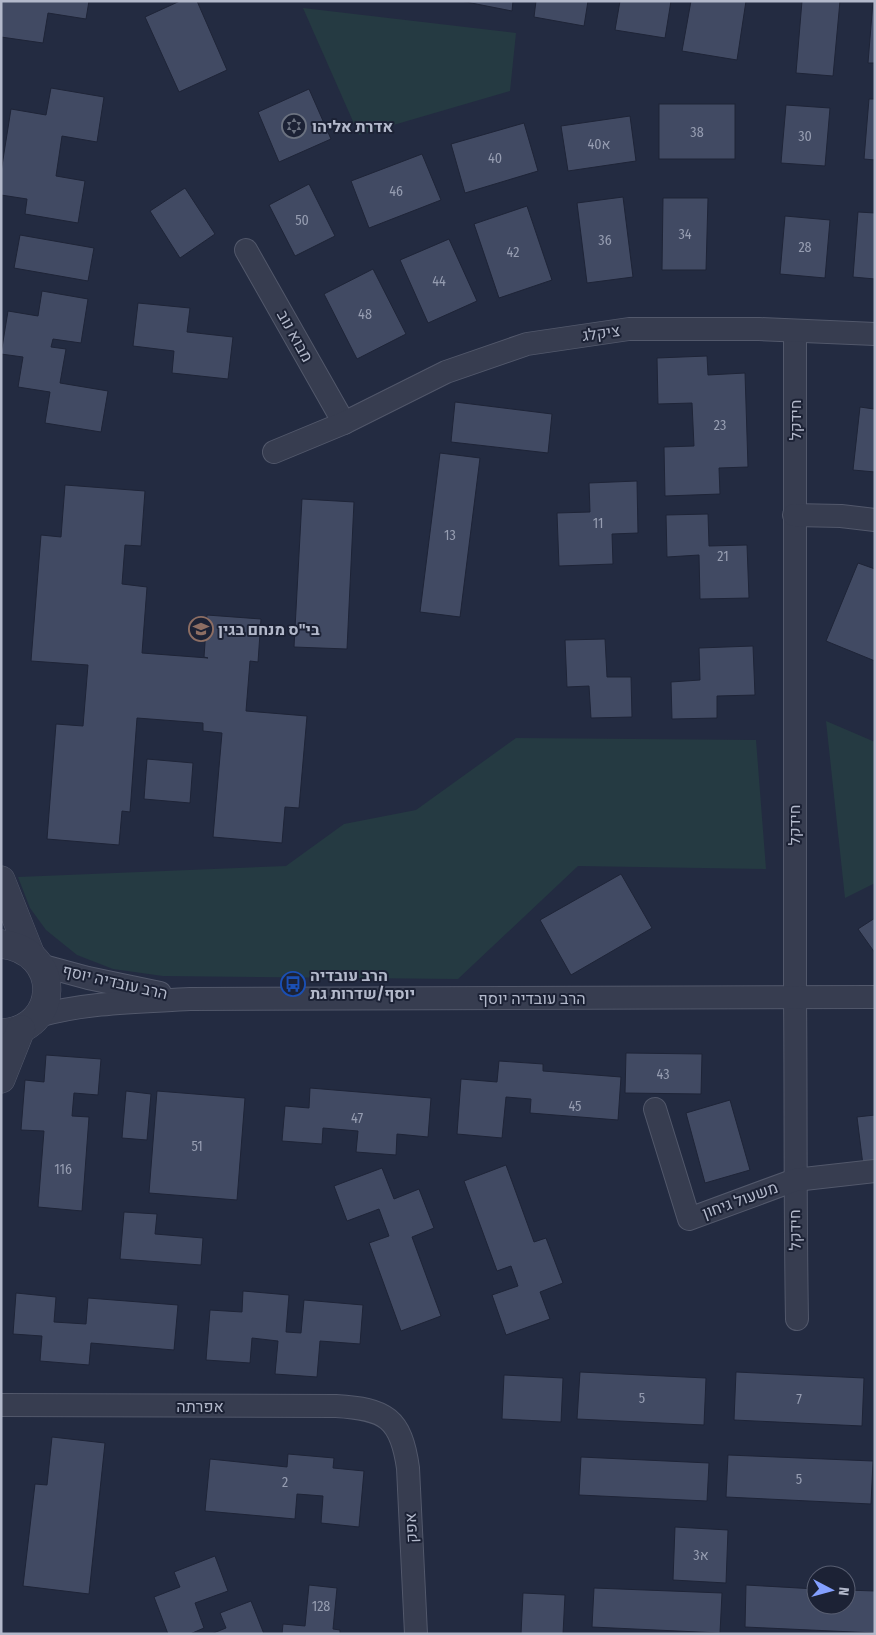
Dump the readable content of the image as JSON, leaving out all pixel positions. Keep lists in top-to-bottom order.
{
  "streets": {
    "street": [
      "ציקלג",
      "מבוא נוב",
      "חידקל",
      "הרב עובדיה יוסף",
      "משעול גיחון",
      "אפרתה",
      "אפק"
    ]
  },
  "crossings": [
    ["ציקלג", "מבוא נוב"],
    ["ציקלג", "חידקל"],
    ["חידקל", "הרב עובדיה יוסף"],
    ["חידקל", "משעול גיחון"],
    ["אפרתה", "אפק"]
  ],
  "places": {
    "synagogue": ["אדרת אליהו"],
    "school or university": ["בי\"ס מנחם בגין"],
    "bus stop": ["הרב עובדיה יוסף/שדרות גת"]
  },
  "house_numbers": [
    "38",
    "30",
    "40א",
    "40",
    "46",
    "50",
    "34",
    "36",
    "28",
    "42",
    "44",
    "48",
    "23",
    "11",
    "13",
    "21",
    "43",
    "45",
    "47",
    "51",
    "116",
    "5",
    "7",
    "5",
    "2",
    "3א",
    "128"
  ],
  "north": "right"
}
